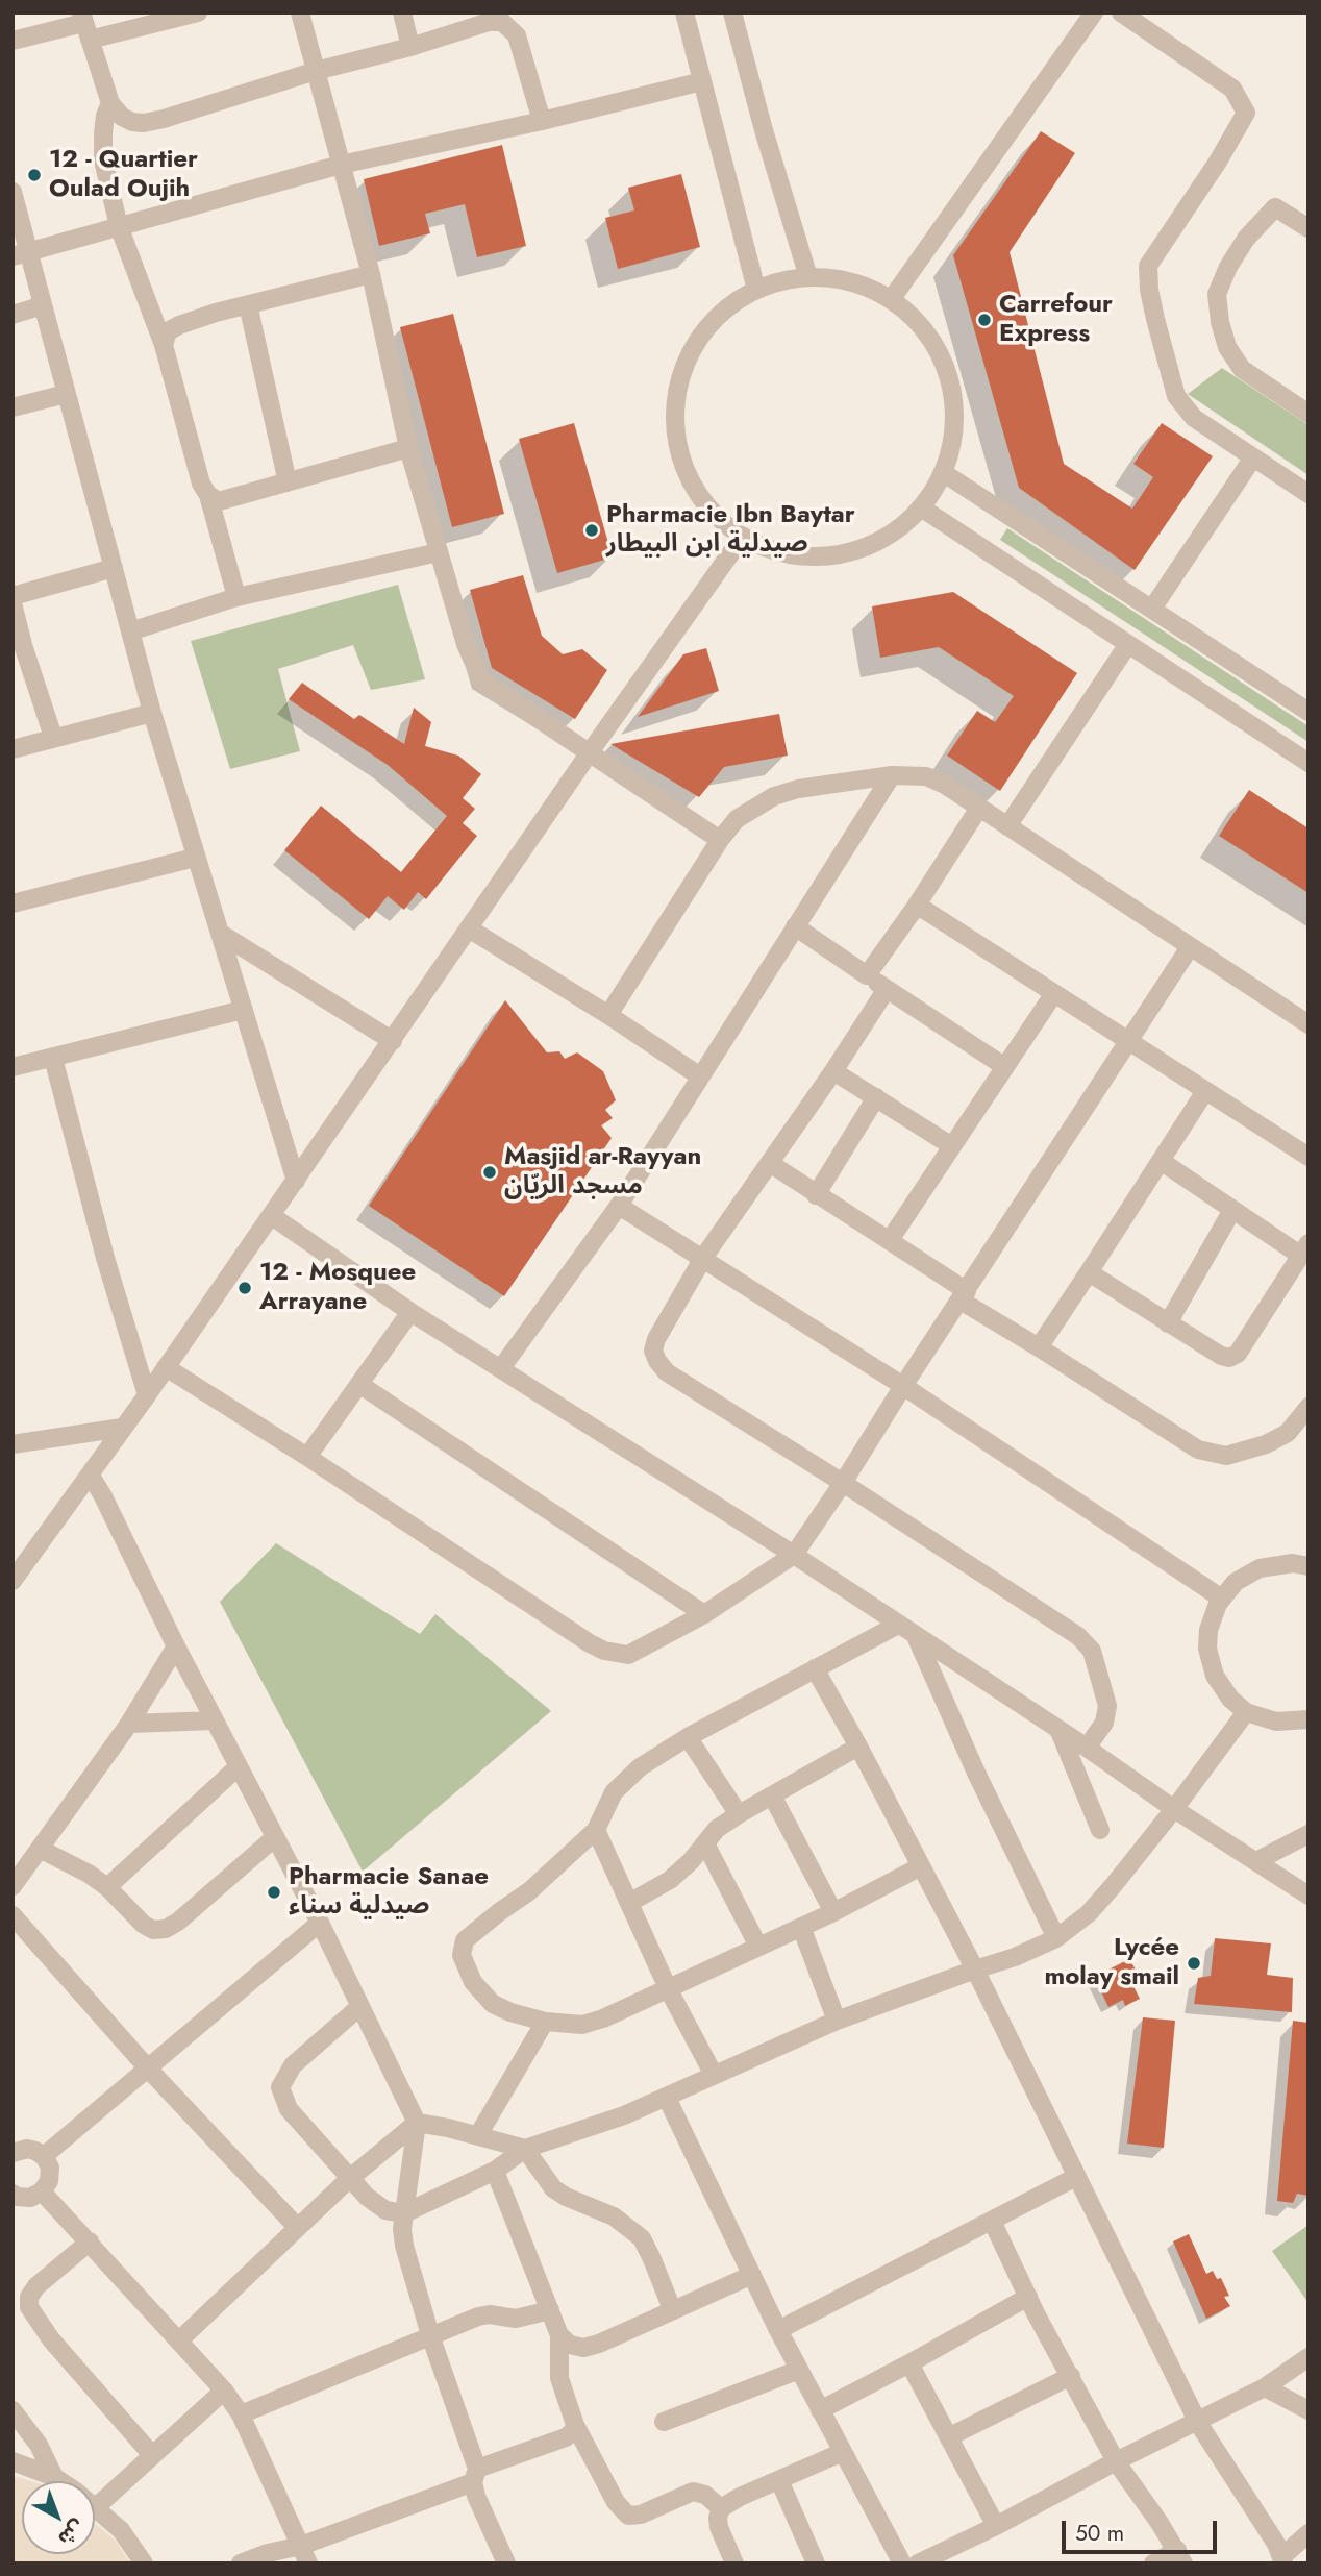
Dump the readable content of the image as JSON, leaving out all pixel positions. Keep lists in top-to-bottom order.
{
  "places": [
    "12 - Quartier Oulad Oujih",
    "Carrefour Express",
    "Pharmacie Ibn Baytar صيدلية ابن البيطار",
    "Masjid ar-Rayyan مسجد الريّان",
    "12 - Mosquee Arrayane",
    "Pharmacie Sanae صيدلية سناء",
    "Lycée molay smail"
  ],
  "scale_bar": "50 m",
  "north": "bottom right"
}
